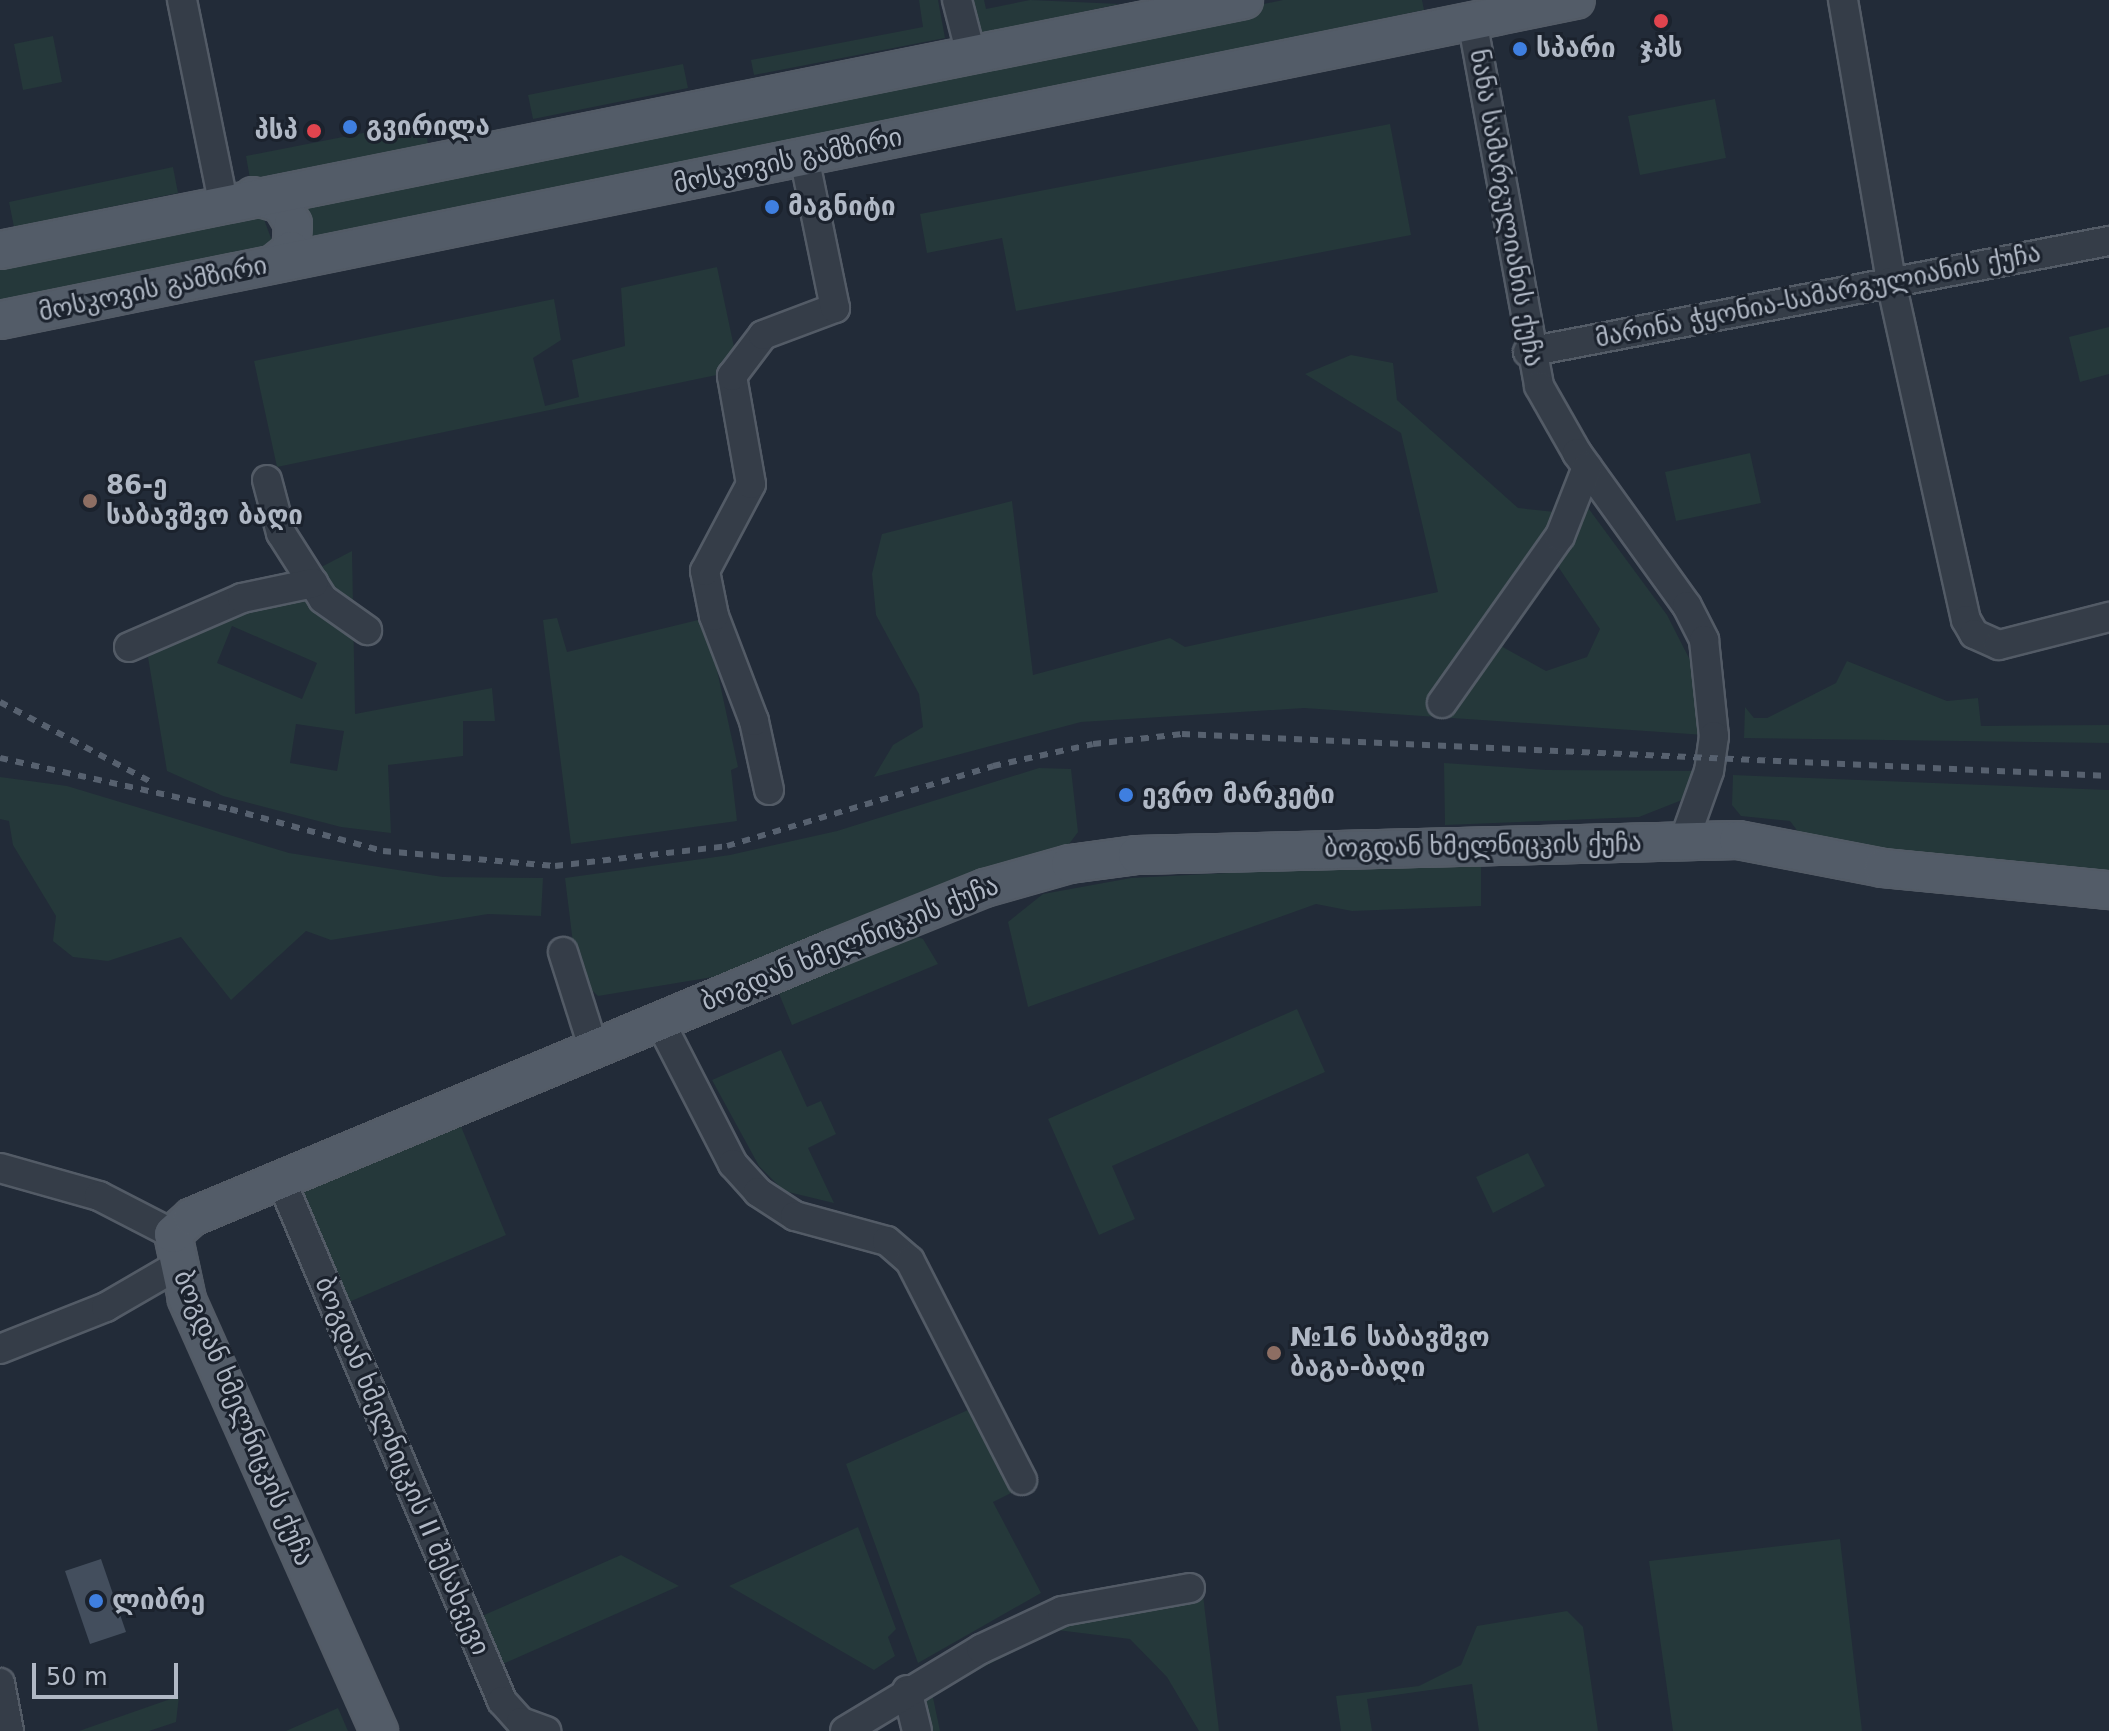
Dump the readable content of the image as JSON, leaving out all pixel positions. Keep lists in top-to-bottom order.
{
  "streets": {
    "main road": ["მოსკოვის გამზირი", "ბოგდან ხმელნიცკის ქუჩა"],
    "street": ["ნანა სამარგულიანის ქუჩა", "მარინა ჭყონია-სამარგულიანის ქუჩა", "ბოგდან ხმელნიცკის II შესახვევი"]
  },
  "crossings": [
    ["მოსკოვის გამზირი", "ნანა სამარგულიანის ქუჩა"],
    ["ნანა სამარგულიანის ქუჩა", "მარინა ჭყონია-სამარგულიანის ქუჩა"],
    ["ნანა სამარგულიანის ქუჩა", "ბოგდან ხმელნიცკის ქუჩა"],
    ["ბოგდან ხმელნიცკის ქუჩა", "ბოგდან ხმელნიცკის II შესახვევი"]
  ],
  "places": [
    "ჯპს",
    "სპარი",
    "გვირილა",
    "პსპ",
    "მაგნიტი",
    "86-ე საბავშვო ბაღი",
    "ევრო მარკეტი",
    "№16 საბავშვო ბაგა-ბაღი",
    "ლიბრე"
  ],
  "scale_bar": "50 m"
}
